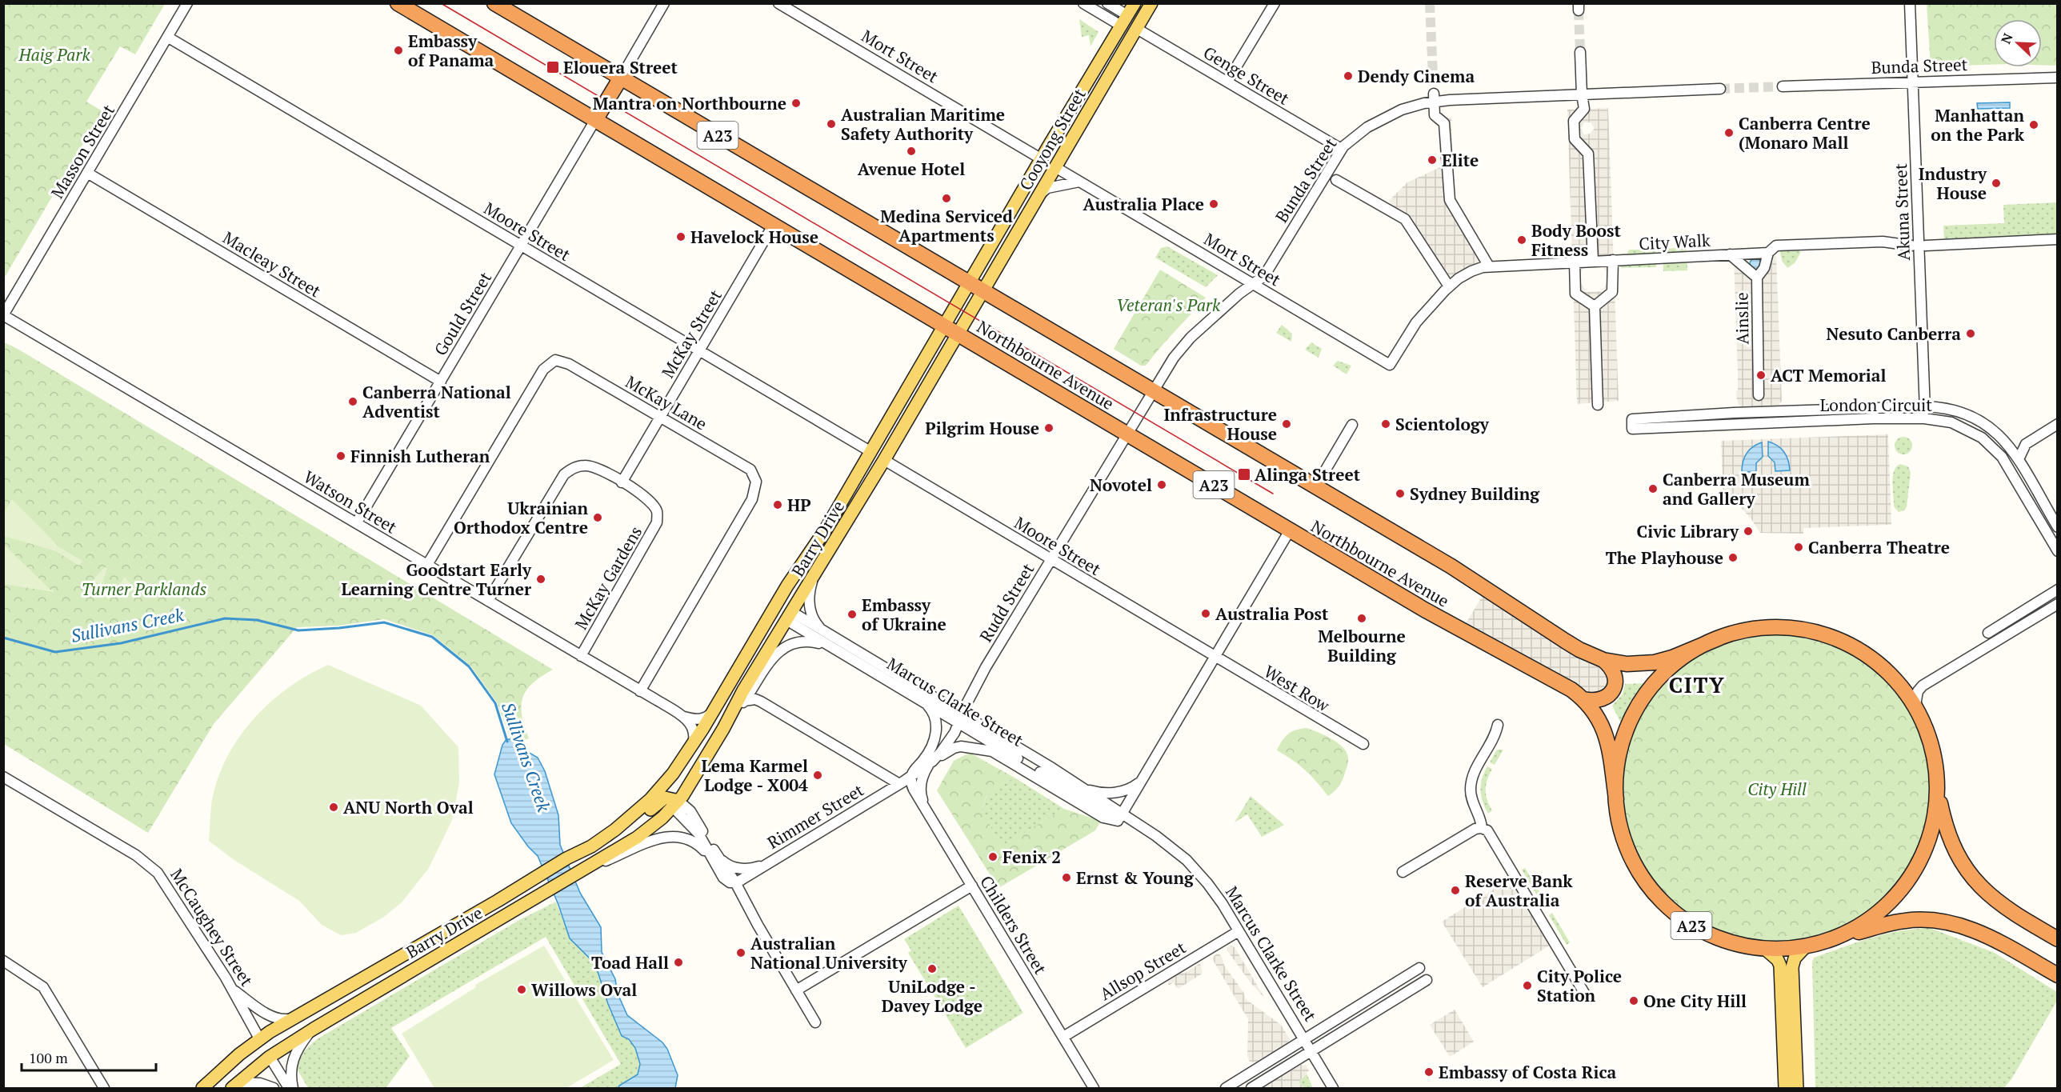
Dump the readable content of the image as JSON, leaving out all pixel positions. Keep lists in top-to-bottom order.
{
  "streets": {
    "highway": ["A23", "Northbourne Avenue"],
    "main road": [
      "Mort Street",
      "Cooyong Street",
      "Barry Drive",
      "Marcus Clarke Street",
      "McCaughey Street"
    ],
    "street": [
      "Bunda Street",
      "Genge Street",
      "Masson Street",
      "Akuna Street",
      "Moore Street",
      "City Walk",
      "Macleay Street",
      "Gould Street",
      "Ainslie",
      "McKay Street",
      "McKay Lane",
      "London Circuit",
      "Watson Street",
      "McKay Gardens",
      "Rudd Street",
      "West Row",
      "Rimmer Street",
      "Childers Street",
      "Allsop Street"
    ]
  },
  "crossings": [
    ["Mort Street", "Bunda Street"],
    ["Mort Street", "Cooyong Street"],
    ["Mort Street", "City Walk"],
    ["Bunda Street", "Genge Street"],
    ["Bunda Street", "Akuna Street"],
    ["Bunda Street", "Northbourne Avenue"],
    ["Bunda Street", "Rudd Street"],
    ["Genge Street", "Cooyong Street"],
    ["A23", "Northbourne Avenue"],
    ["Cooyong Street", "Northbourne Avenue"],
    ["Cooyong Street", "Barry Drive"],
    ["Masson Street", "Moore Street"],
    ["Masson Street", "Macleay Street"],
    ["Masson Street", "Watson Street"],
    ["Akuna Street", "London Circuit"],
    ["Moore Street", "Gould Street"],
    ["Moore Street", "McKay Street"],
    ["Moore Street", "Barry Drive"],
    ["Moore Street", "Rudd Street"],
    ["Moore Street", "West Row"],
    ["City Walk", "Ainslie"],
    ["Macleay Street", "Gould Street"],
    ["Gould Street", "Northbourne Avenue"],
    ["Gould Street", "Watson Street"],
    ["McKay Street", "Northbourne Avenue"],
    ["McKay Street", "McKay Lane"],
    ["McKay Street", "McKay Gardens"],
    ["Northbourne Avenue", "Barry Drive"],
    ["Northbourne Avenue", "Rudd Street"],
    ["McKay Lane", "Watson Street"],
    ["Watson Street", "Barry Drive"],
    ["Watson Street", "McKay Gardens"],
    ["Barry Drive", "Marcus Clarke Street"],
    ["Barry Drive", "McCaughey Street"],
    ["Rudd Street", "Marcus Clarke Street"],
    ["Rudd Street", "Rimmer Street"],
    ["Marcus Clarke Street", "Rimmer Street"],
    ["Marcus Clarke Street", "Allsop Street"],
    ["Rimmer Street", "Childers Street"],
    ["Childers Street", "Allsop Street"]
  ],
  "districts": ["CITY"],
  "water": ["Sullivans Creek"],
  "parks": [
    "Haig Park",
    "Veteran's Park",
    "Turner Parklands",
    "City Hill"
  ],
  "places": {
    "other": [
      "Embassy of Panama",
      "Dendy Cinema",
      "Mantra on Northbourne",
      "Australian Maritime Safety Authority",
      "Manhattan on the Park",
      "Canberra Centre (Monaro Mall",
      "Avenue Hotel",
      "Elite",
      "Industry House",
      "Medina Serviced Apartments",
      "Australia Place",
      "Havelock House",
      "Body Boost Fitness",
      "Nesuto Canberra",
      "ACT Memorial",
      "Canberra National Adventist",
      "Infrastructure House",
      "Scientology",
      "Pilgrim House",
      "Finnish Lutheran",
      "Novotel",
      "Canberra Museum and Gallery",
      "Sydney Building",
      "HP",
      "Ukrainian Orthodox Centre",
      "Civic Library",
      "Canberra Theatre",
      "The Playhouse",
      "Goodstart Early Learning Centre Turner",
      "Australia Post",
      "Embassy of Ukraine",
      "Melbourne Building",
      "Lema Karmel Lodge - X004",
      "ANU North Oval",
      "Fenix 2",
      "Ernst & Young",
      "Reserve Bank of Australia",
      "Australian National University",
      "Toad Hall",
      "UniLodge - Davey Lodge",
      "City Police Station",
      "Willows Oval",
      "One City Hill",
      "Embassy of Costa Rica"
    ],
    "transit": ["Elouera Street", "Alinga Street"]
  },
  "scale_bar": "100 m",
  "north": "top left"
}
